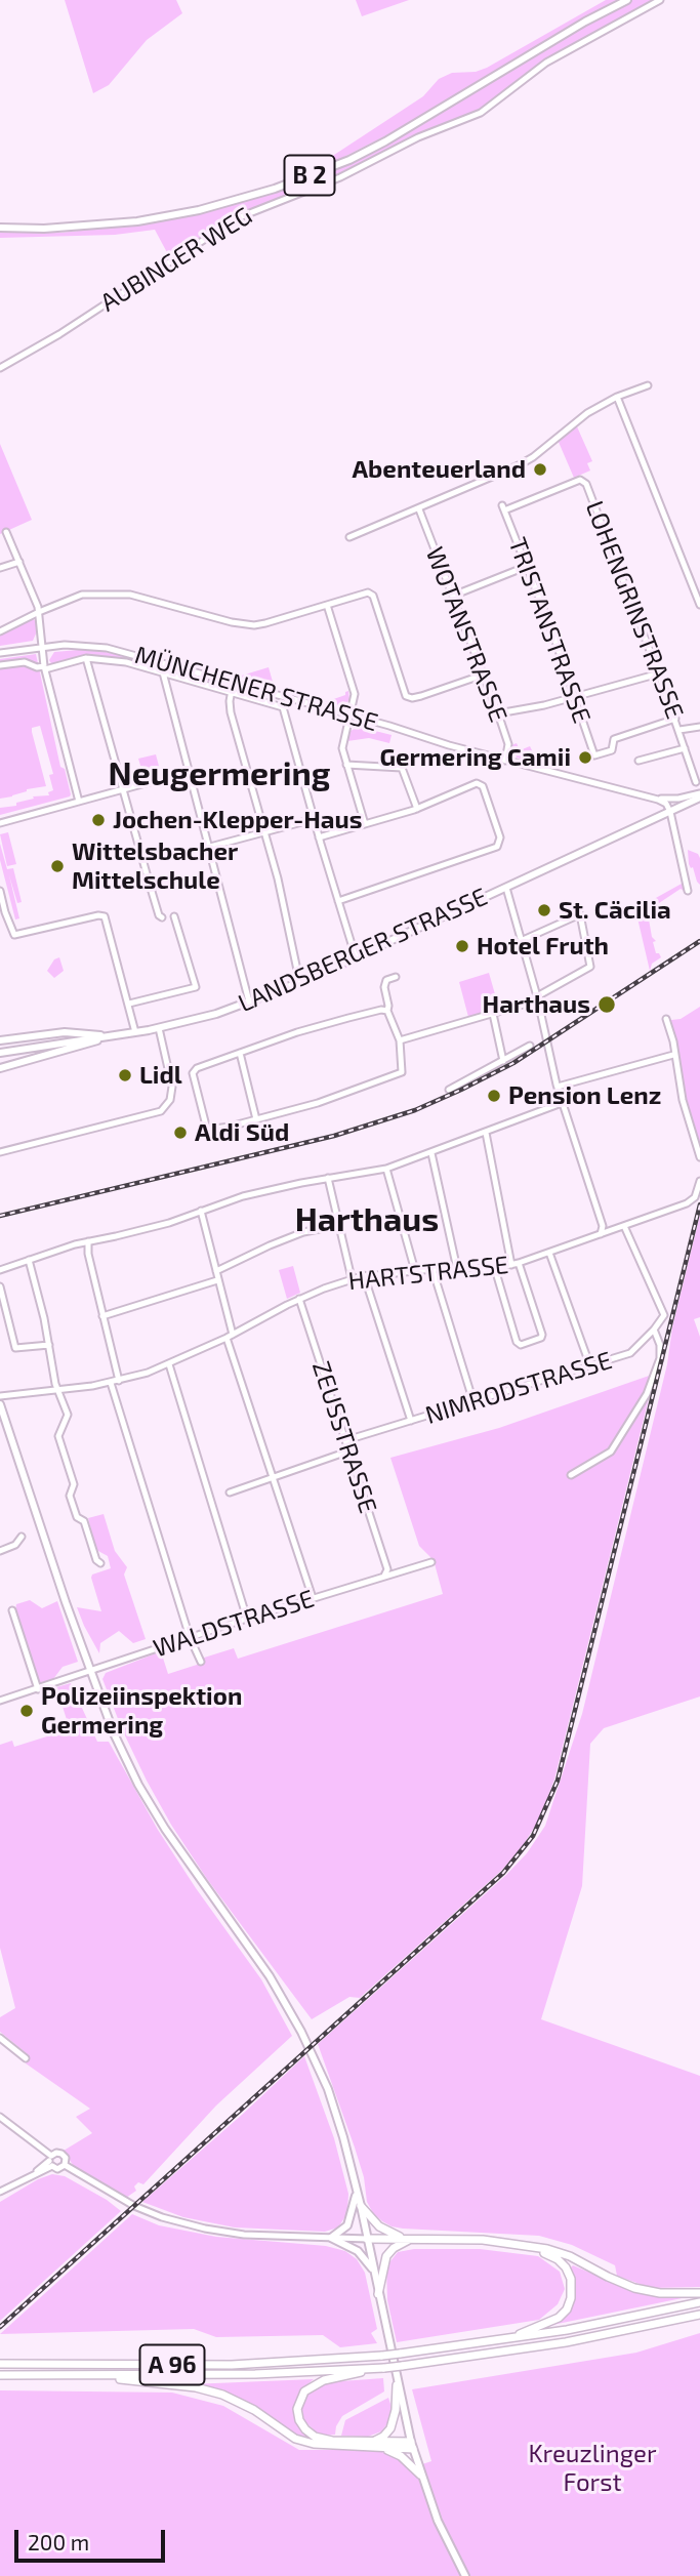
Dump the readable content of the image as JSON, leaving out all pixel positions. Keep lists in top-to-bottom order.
{
  "streets": {
    "highway": ["A 96"],
    "main road": ["B 2", "LANDSBERGER STRASSE"],
    "street": [
      "AUBINGER WEG",
      "LOHENGRINSTRASSE",
      "TRISTANSTRASSE",
      "WOTANSTRASSE",
      "MÜNCHENER STRASSE",
      "HARTSTRASSE",
      "NIMRODSTRASSE",
      "ZEUSSTRASSE",
      "WALDSTRASSE"
    ]
  },
  "crossings": [
    ["LOHENGRINSTRASSE", "TRISTANSTRASSE"],
    ["WOTANSTRASSE", "MÜNCHENER STRASSE"],
    ["HARTSTRASSE", "ZEUSSTRASSE"],
    ["NIMRODSTRASSE", "ZEUSSTRASSE"],
    ["ZEUSSTRASSE", "WALDSTRASSE"]
  ],
  "districts": ["Neugermering", "Harthaus"],
  "parks": ["Kreuzlinger Forst"],
  "places": [
    "Abenteuerland",
    "Germering Camii",
    "Jochen-Klepper-Haus",
    "Wittelsbacher Mittelschule",
    "St. Cäcilia",
    "Hotel Fruth",
    "Harthaus",
    "Lidl",
    "Pension Lenz",
    "Aldi Süd",
    "Polizeiinspektion Germering"
  ],
  "scale_bar": "200 m"
}
